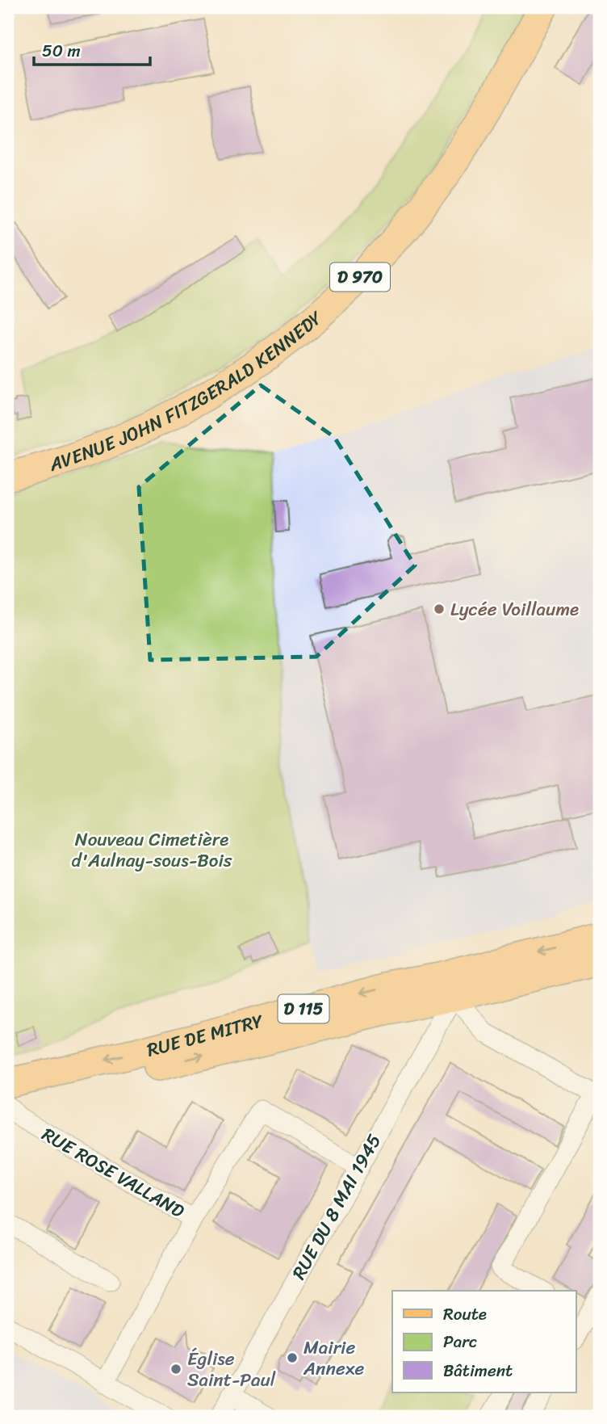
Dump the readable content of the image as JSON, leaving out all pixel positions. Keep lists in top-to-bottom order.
{
  "streets": {
    "main road": [
      "D 970",
      "AVENUE JOHN FITZGERALD KENNEDY",
      "D 115",
      "RUE DE MITRY"
    ],
    "street": ["RUE ROSE VALLAND", "RUE DU 8 MAI 1945"]
  },
  "crossings": [
    ["RUE DE MITRY", "RUE DU 8 MAI 1945"]
  ],
  "parks": ["Nouveau Cimetière d'Aulnay-sous-Bois"],
  "places": ["Lycée Voillaume", "Mairie Annexe", "Église Saint-Paul"],
  "legend": ["Route", "Parc", "Bâtiment"],
  "scale_bar": "50 m"
}
